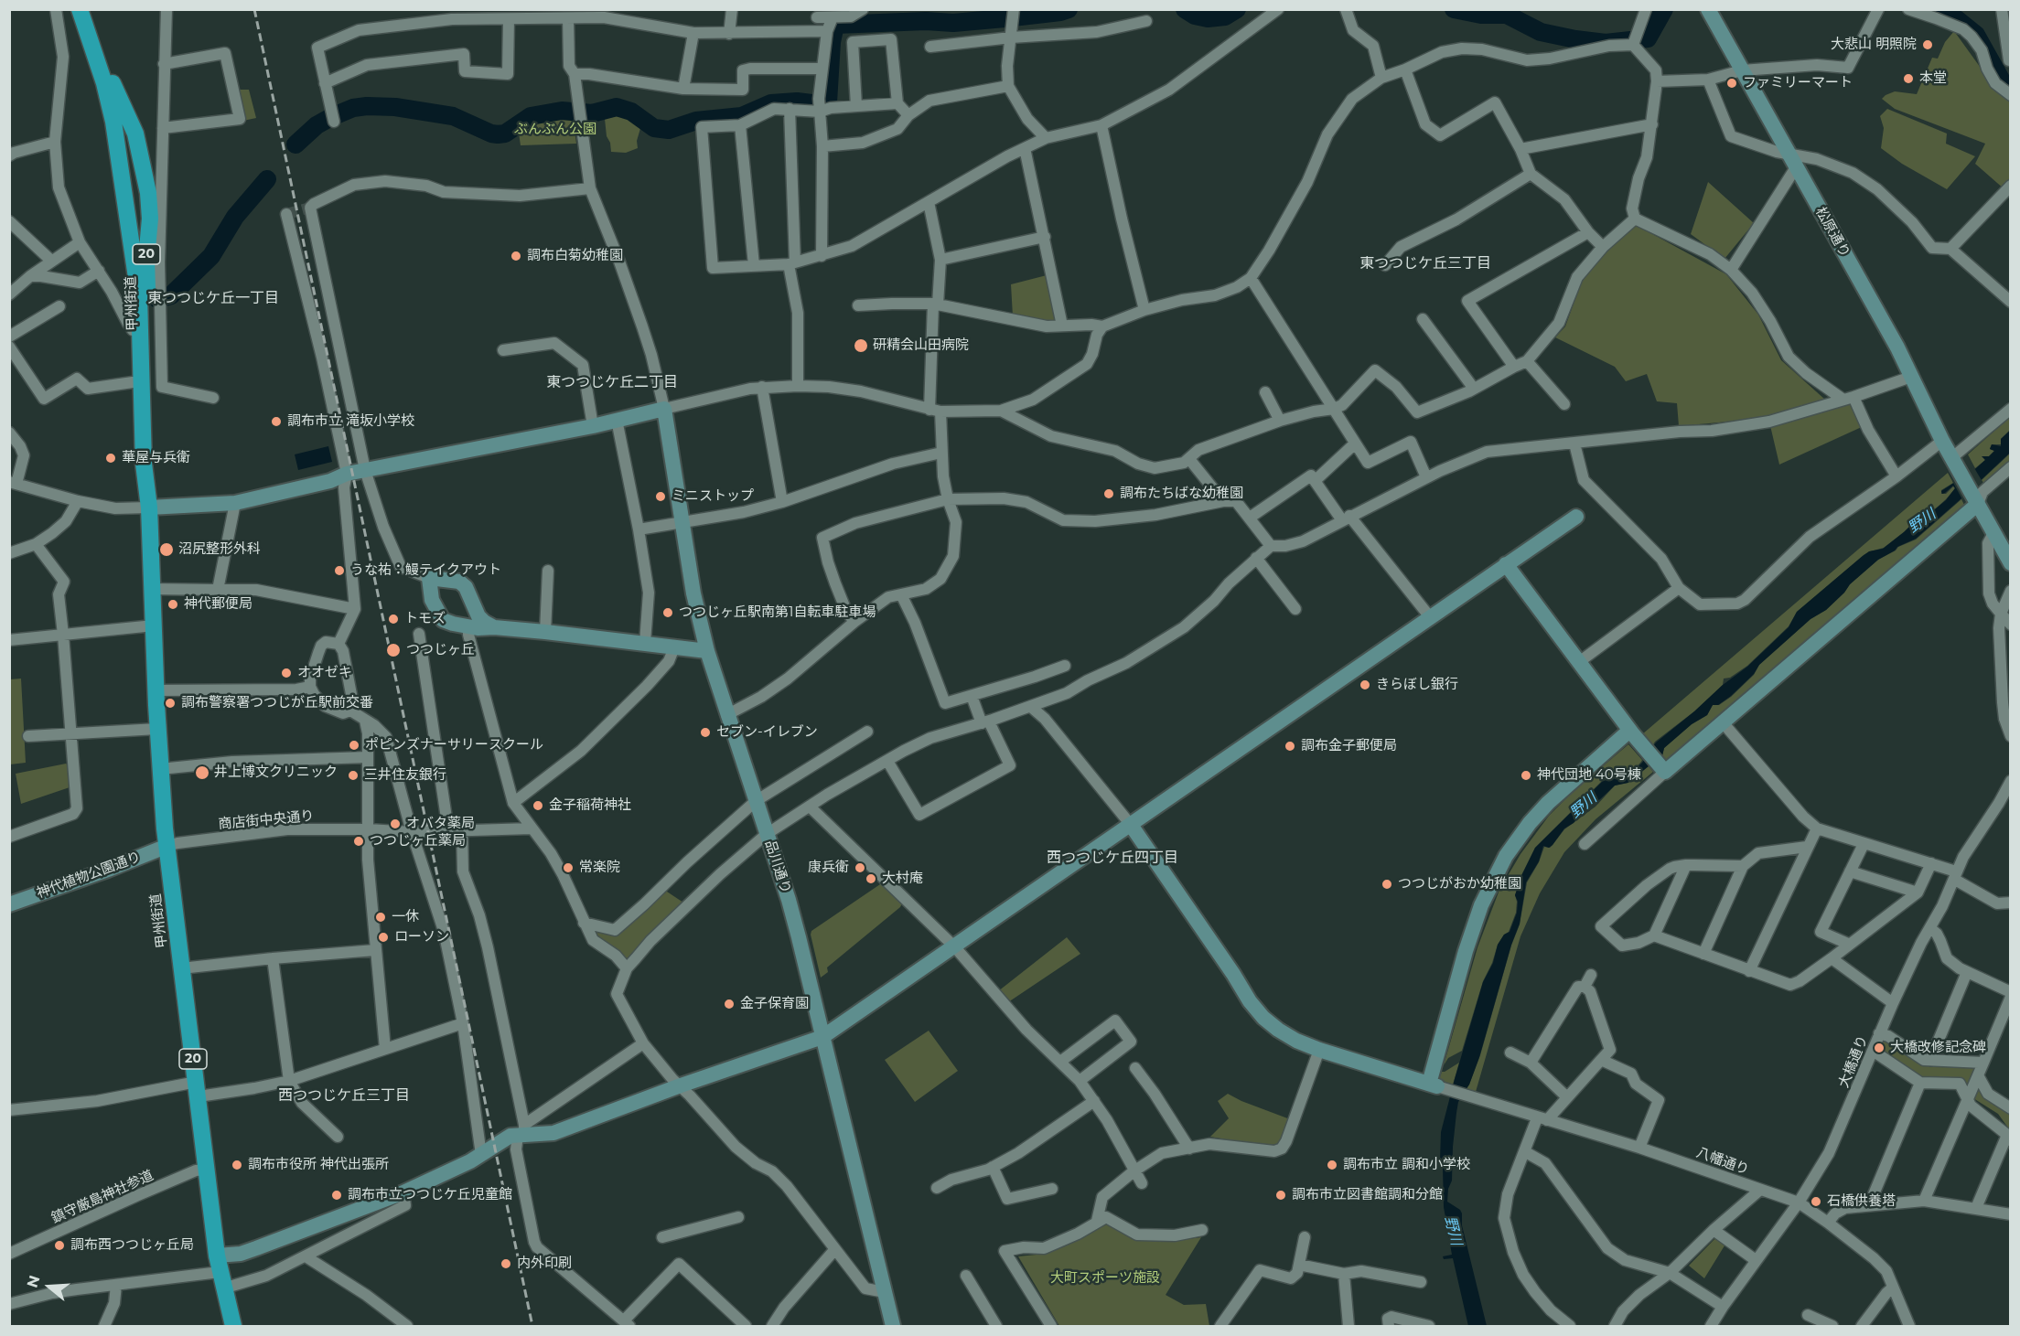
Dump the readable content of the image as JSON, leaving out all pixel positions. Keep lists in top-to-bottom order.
{
  "streets": {
    "highway": ["20", "甲州街道"],
    "street": [
      "松原通り",
      "商店街中央通り",
      "品川通り",
      "神代植物公園通り",
      "大橋通り",
      "八幡通り",
      "鎮守厳島神社参道"
    ]
  },
  "crossings": [
    ["甲州街道", "商店街中央通り"],
    ["甲州街道", "神代植物公園通り"],
    ["甲州街道", "鎮守厳島神社参道"],
    ["商店街中央通り", "神代植物公園通り"],
    ["大橋通り", "八幡通り"]
  ],
  "districts": [
    "東つつじケ丘三丁目",
    "東つつじケ丘一丁目",
    "東つつじケ丘二丁目",
    "西つつじケ丘四丁目",
    "西つつじケ丘三丁目"
  ],
  "water": ["野川"],
  "parks": ["ぶんぶん公園", "大町スポーツ施設"],
  "places": [
    "大悲山 明照院",
    "本堂",
    "ファミリーマート",
    "調布白菊幼稚園",
    "研精会山田病院",
    "調布市立 滝坂小学校",
    "華屋与兵衛",
    "調布たちばな幼稚園",
    "ミニストップ",
    "沼尻整形外科",
    "うな祐：鰻テイクアウト",
    "神代郵便局",
    "つつじヶ丘駅南第1自転車駐車場",
    "トモズ",
    "つつじヶ丘",
    "オオゼキ",
    "きらぼし銀行",
    "調布警察署つつじが丘駅前交番",
    "セブン-イレブン",
    "ポピンズナーサリースクール",
    "調布金子郵便局",
    "井上博文クリニック",
    "三井住友銀行",
    "神代団地 40号棟",
    "金子稲荷神社",
    "オバタ薬局",
    "つつじヶ丘薬局",
    "常楽院",
    "康兵衛",
    "大村庵",
    "つつじがおか幼稚園",
    "一休",
    "ローソン",
    "金子保育園",
    "大橋改修記念碑",
    "調布市役所 神代出張所",
    "調布市立 調和小学校",
    "調布市立つつじケ丘児童館",
    "調布市立図書館調和分館",
    "石橋供養塔",
    "調布西つつじヶ丘局",
    "内外印刷"
  ],
  "north": "left"
}
